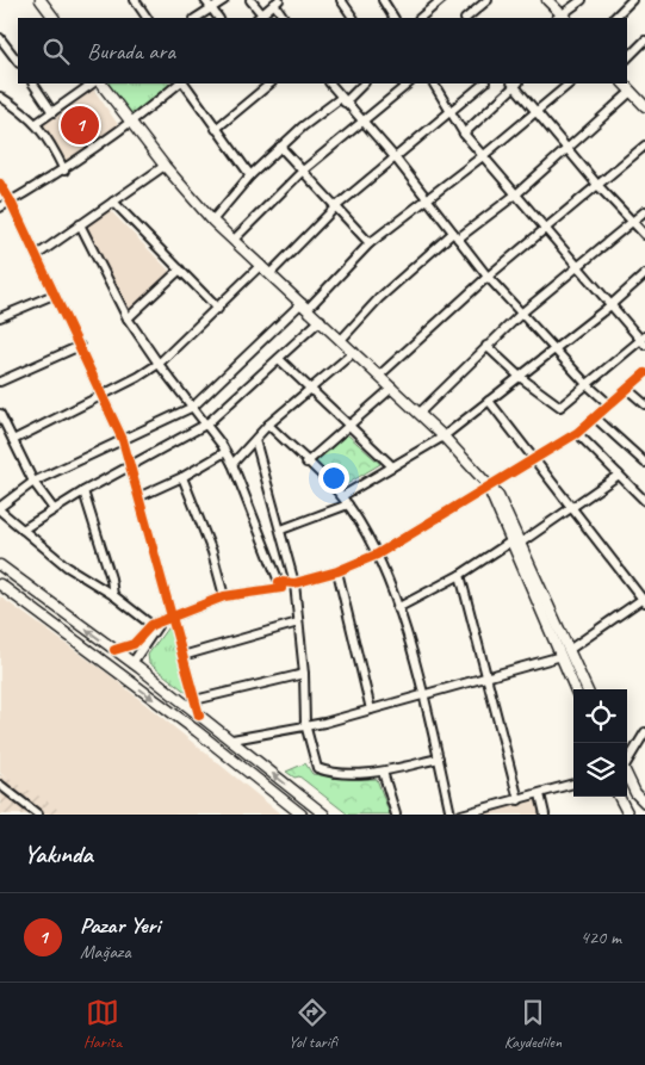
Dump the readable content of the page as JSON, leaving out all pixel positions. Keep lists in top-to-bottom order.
{
  "page": {
    "search": "Burada ara",
    "pins": "1",
    "heading": "Yakında",
    "list": [
      {
        "mark": "1",
        "name": "Pazar Yeri",
        "note": "Mağaza",
        "value": "420 m"
      }
    ],
    "nav": ["Harita", "Yol tarifi", "Kaydedilen"]
  }
}
